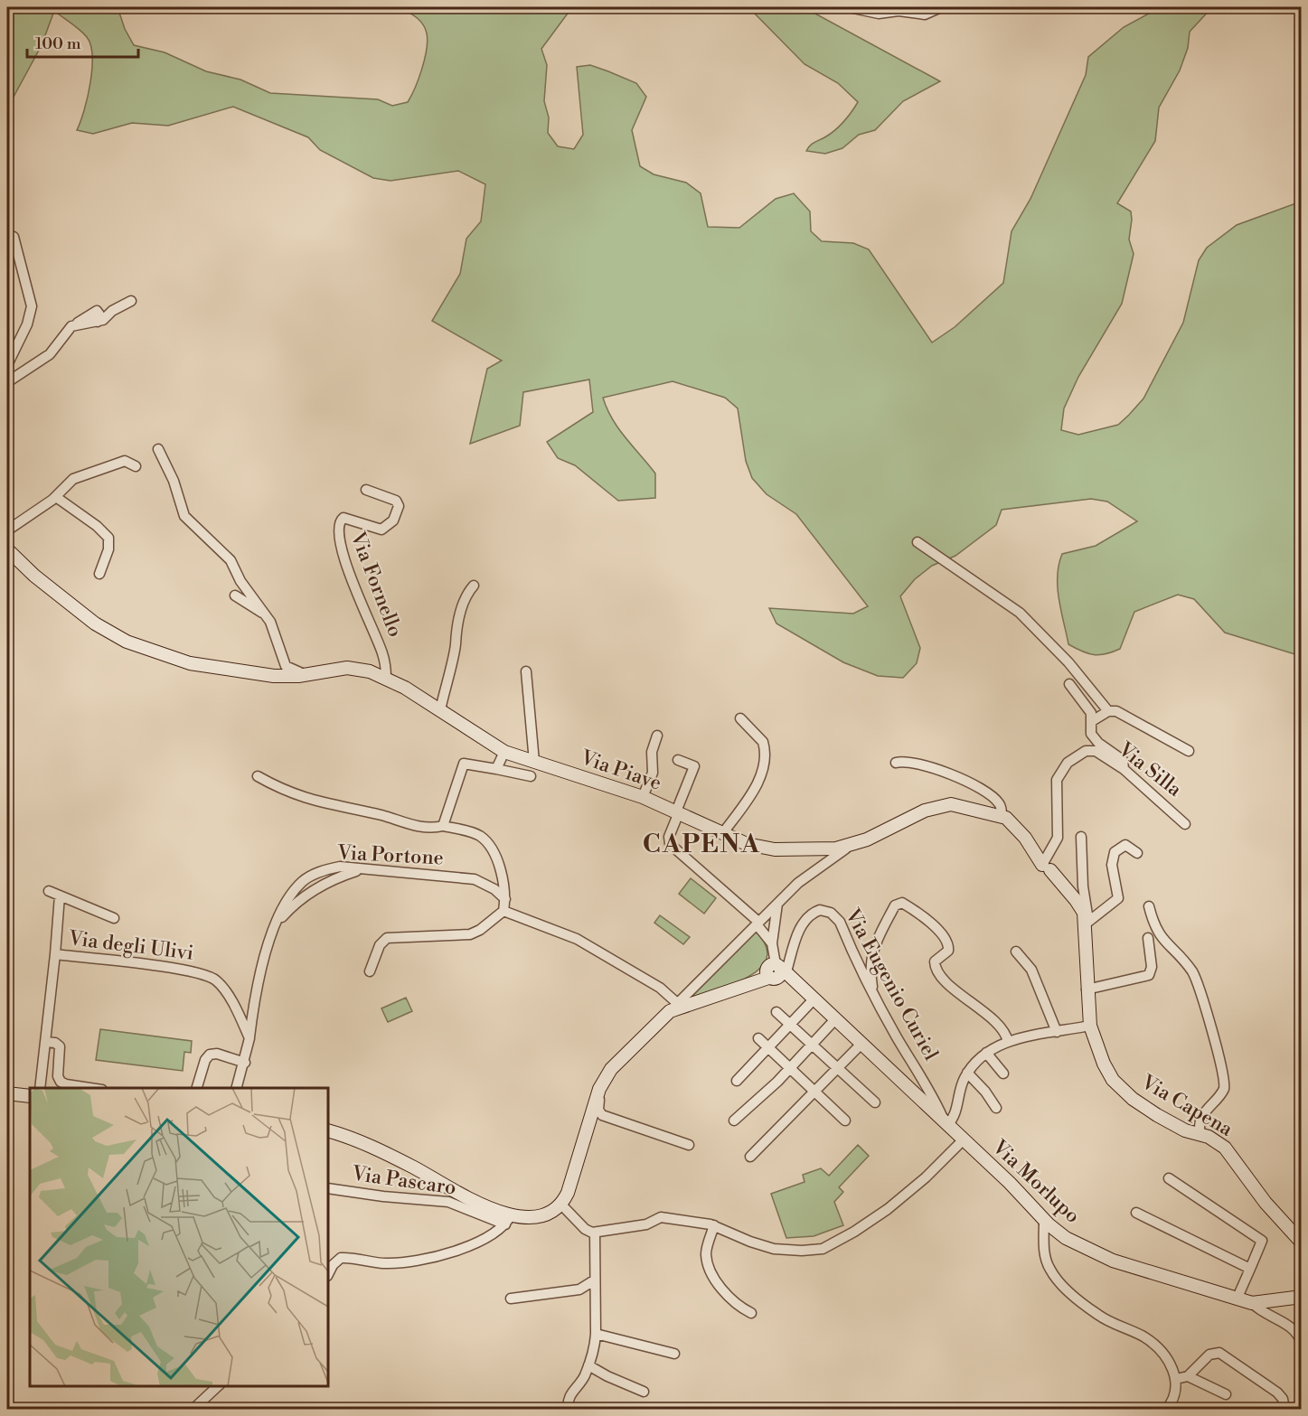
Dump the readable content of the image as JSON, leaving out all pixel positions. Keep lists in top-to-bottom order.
{
  "streets": {
    "main road": ["Via Piave", "Via Capena", "Via Morlupo"],
    "street": [
      "Via Fornello",
      "Via Silla",
      "Via Portone",
      "Via degli Ulivi",
      "Via Eugenio Curiel",
      "Via Pascaro"
    ]
  },
  "crossings": [
    ["Via Fornello", "Via Piave"],
    ["Via Portone", "Via degli Ulivi"],
    ["Via Eugenio Curiel", "Via Morlupo"]
  ],
  "districts": ["CAPENA"],
  "scale_bar": "100 m"
}
